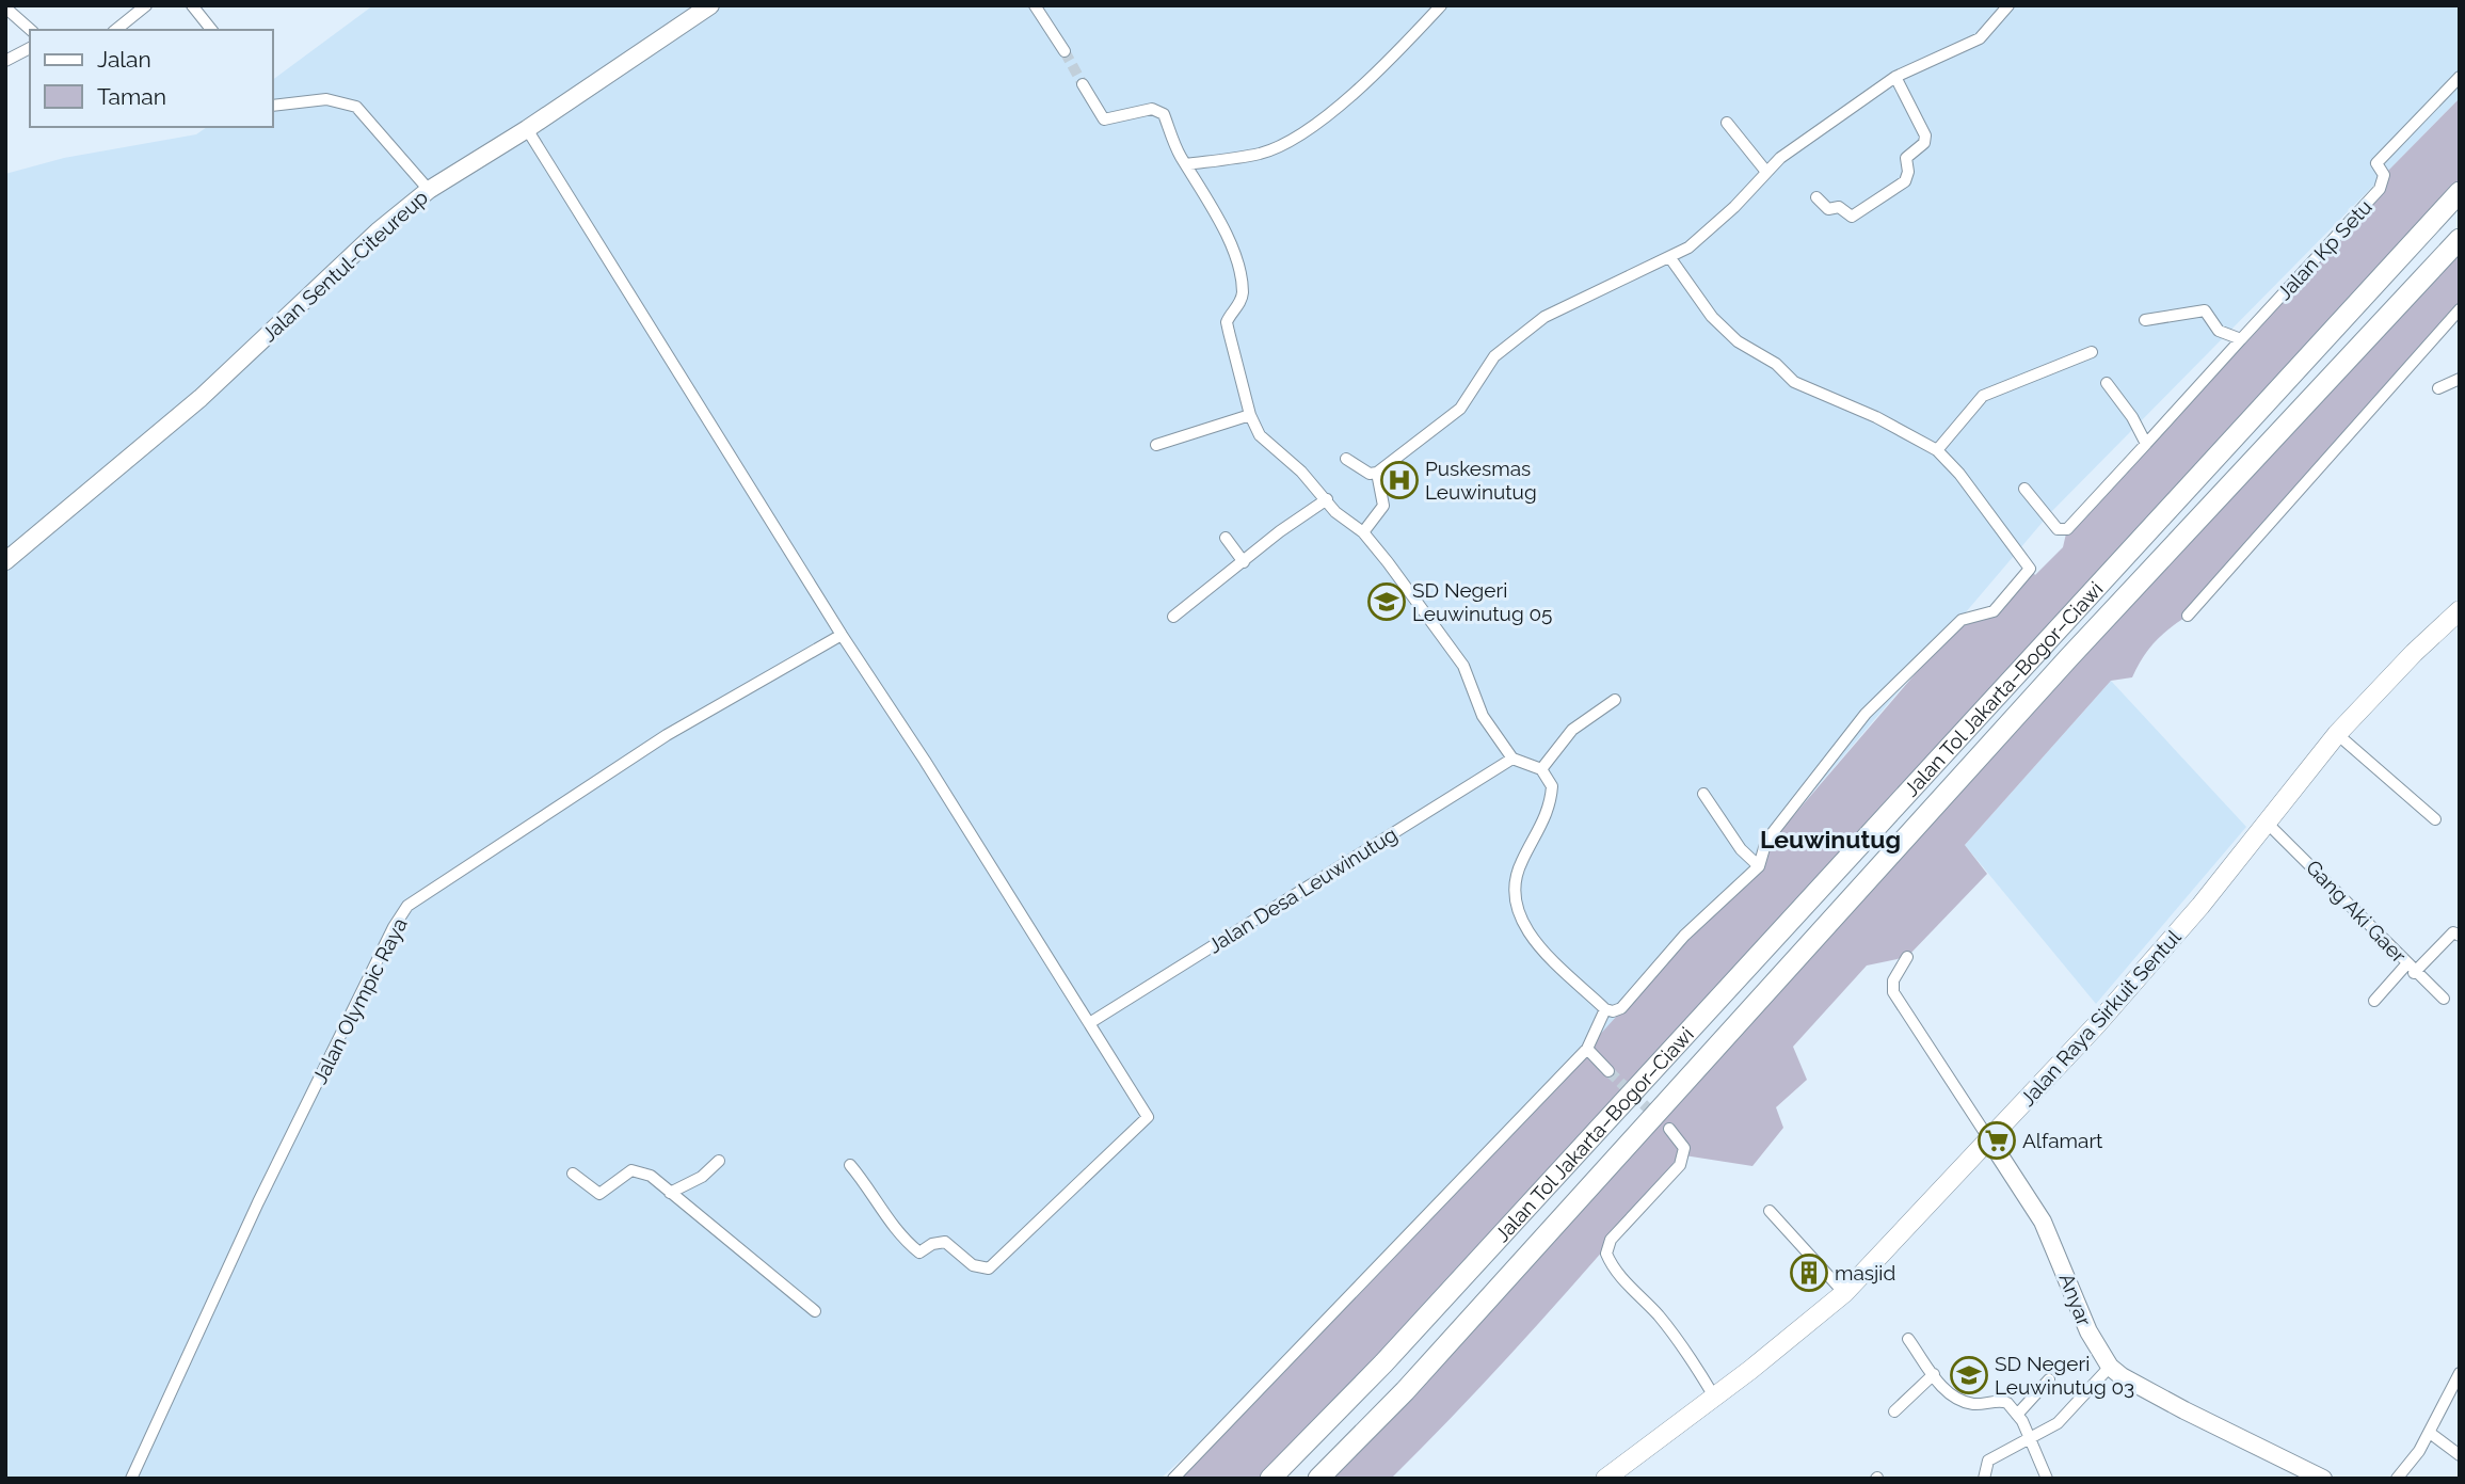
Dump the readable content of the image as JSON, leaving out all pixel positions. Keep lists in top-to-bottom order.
{
  "streets": {
    "highway": ["Jalan Tol Jakarta–Bogor–Ciawi"],
    "main road": ["Jalan Raya Sirkuit Sentul"],
    "street": [
      "Jalan Kp Setu",
      "Jalan Sentul-Citeureup",
      "Jalan Desa Leuwinutug",
      "Gang Aki Gaer",
      "Jalan Olympic Raya",
      "Anyar"
    ]
  },
  "crossings": [
    ["Gang Aki Gaer", "Jalan Raya Sirkuit Sentul"],
    ["Jalan Raya Sirkuit Sentul", "Anyar"]
  ],
  "districts": ["Leuwinutug"],
  "places": {
    "hospital": ["Puskesmas Leuwinutug"],
    "school or university": ["SD Negeri Leuwinutug 05", "SD Negeri Leuwinutug 03"],
    "supermarket": ["Alfamart"],
    "building": ["masjid"]
  },
  "legend": ["Jalan", "Taman"]
}
